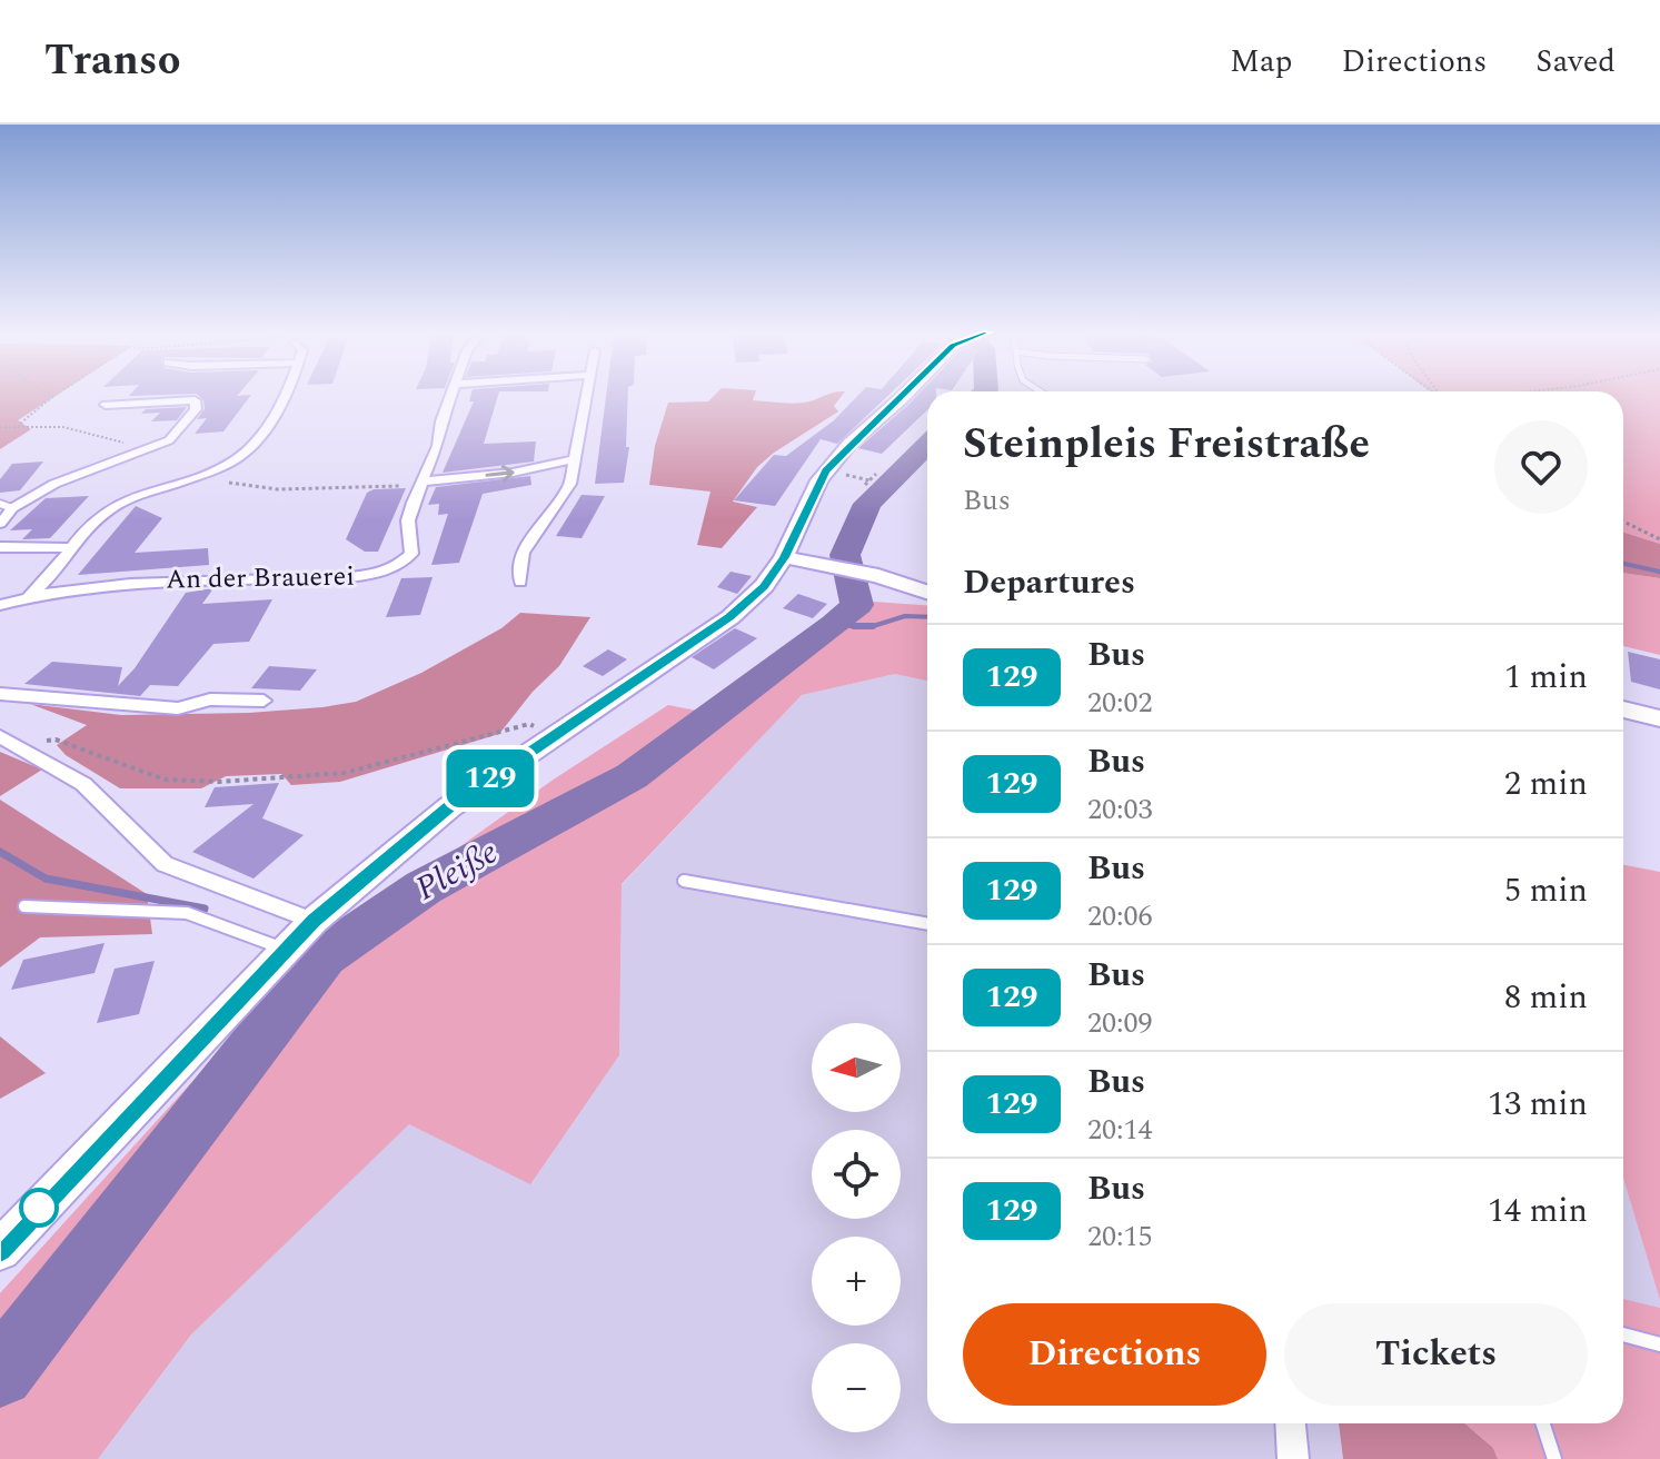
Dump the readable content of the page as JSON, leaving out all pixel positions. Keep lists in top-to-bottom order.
{
  "streets": {
    "street": ["An der Brauerei"]
  },
  "water": ["Pleiße"],
  "lines": ["bus line 129"],
  "north": "left",
  "page": {
    "header": "Transo",
    "nav": ["Map", "Directions", "Saved"],
    "on_map": "129",
    "heading": [
      ["Steinpleis Freistraße", "Bus"],
      "Departures"
    ],
    "list": [
      {
        "mark": "129",
        "name": "Bus",
        "note": "20:02",
        "value": "1 min"
      },
      {
        "mark": "129",
        "name": "Bus",
        "note": "20:03",
        "value": "2 min"
      },
      {
        "mark": "129",
        "name": "Bus",
        "note": "20:06",
        "value": "5 min"
      },
      {
        "mark": "129",
        "name": "Bus",
        "note": "20:09",
        "value": "8 min"
      },
      {
        "mark": "129",
        "name": "Bus",
        "note": "20:14",
        "value": "13 min"
      },
      {
        "mark": "129",
        "name": "Bus",
        "note": "20:15",
        "value": "14 min"
      }
    ],
    "map_buttons": ["+", "−"],
    "buttons": ["Directions", "Tickets"]
  }
}
